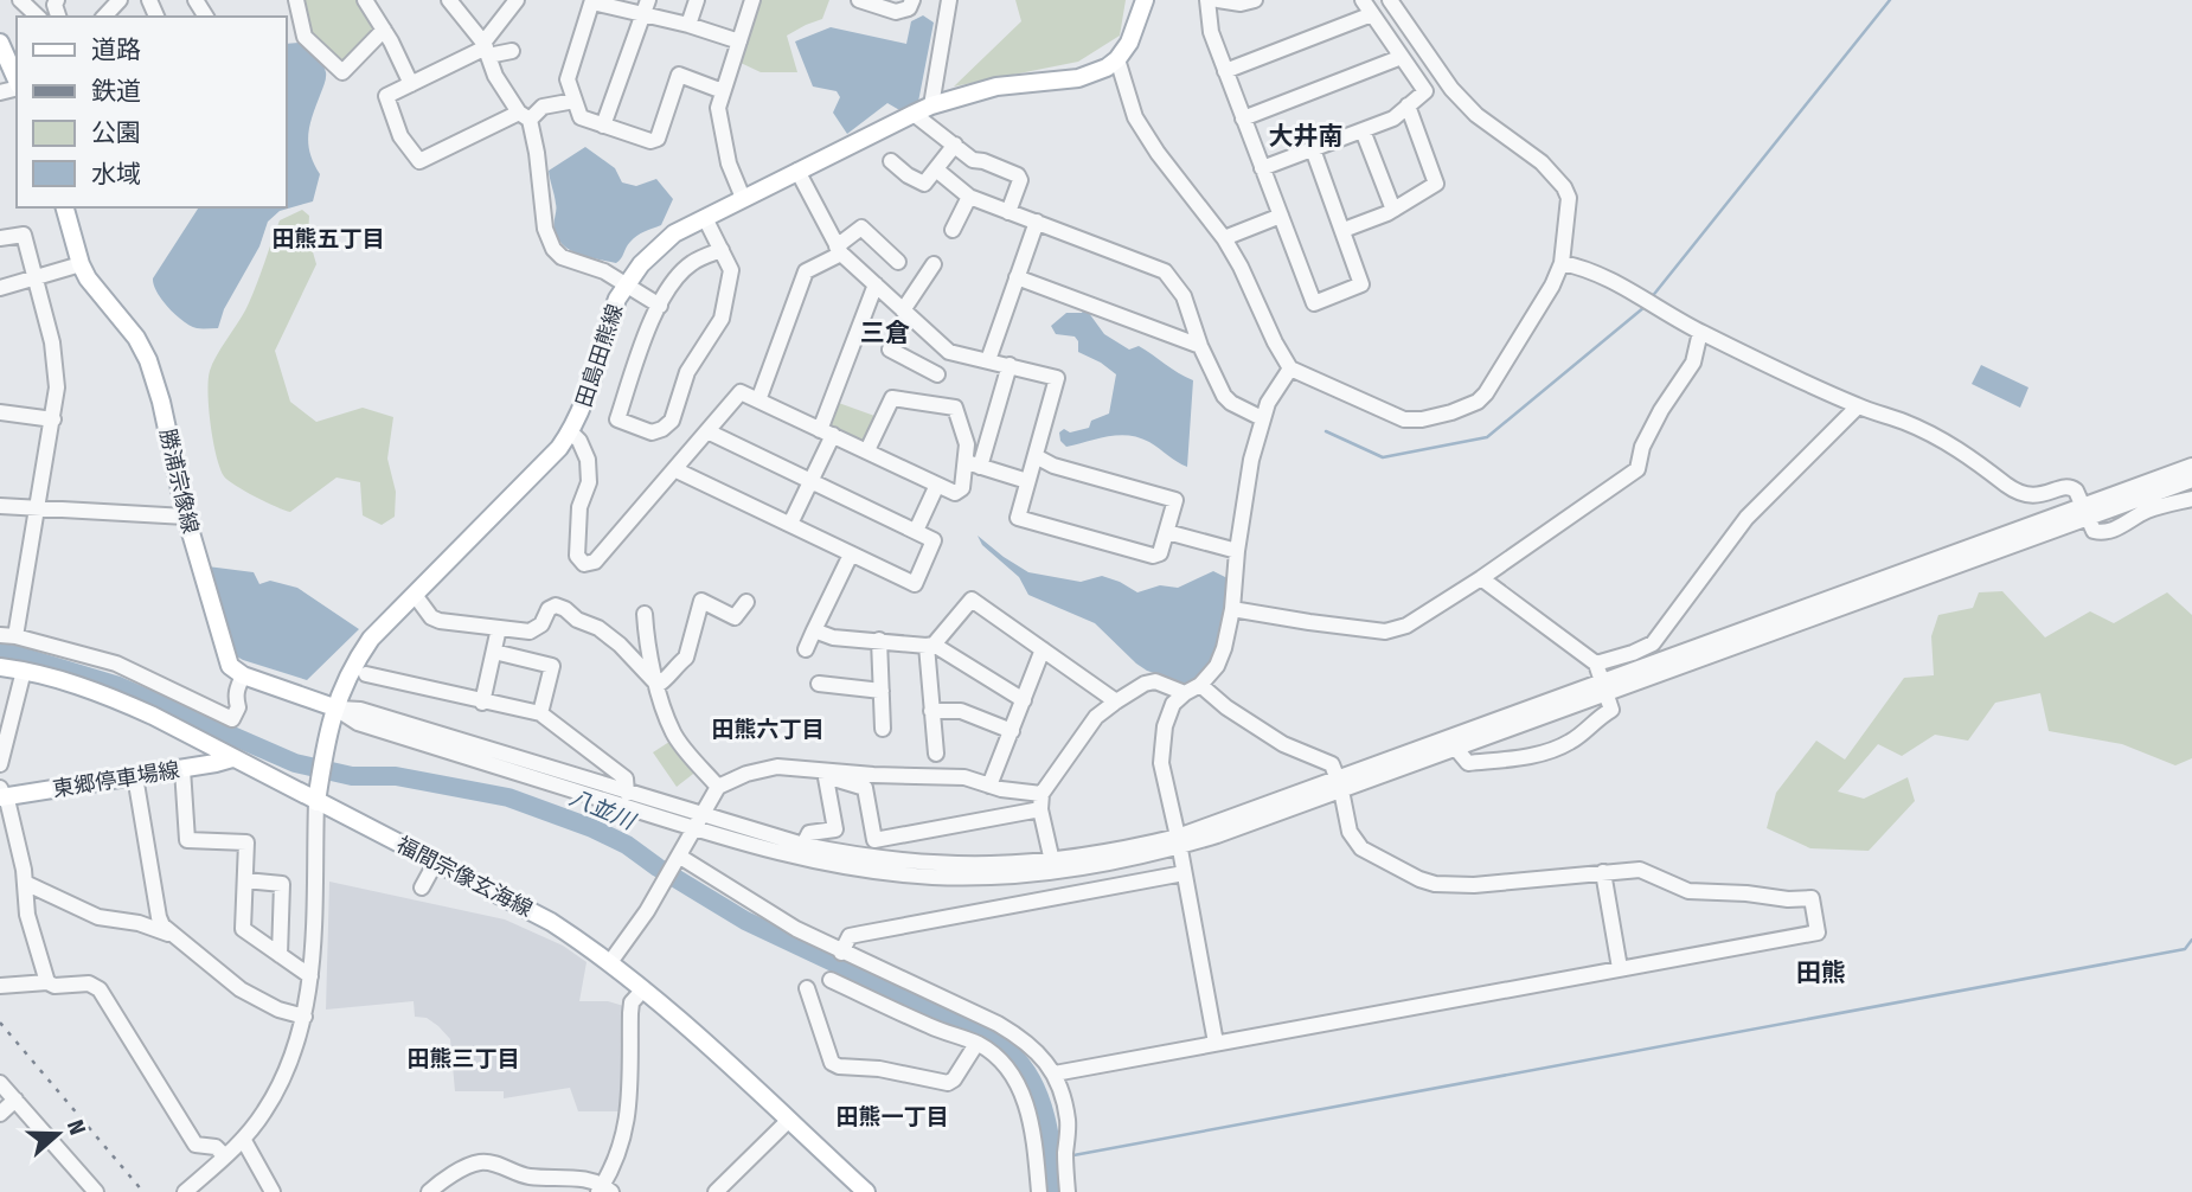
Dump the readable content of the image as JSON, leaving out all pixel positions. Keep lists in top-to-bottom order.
{
  "streets": {
    "main road": [
      "田島田熊線",
      "勝浦宗像線",
      "東郷停車場線",
      "福間宗像玄海線"
    ]
  },
  "crossings": [
    ["田島田熊線", "福間宗像玄海線"],
    ["東郷停車場線", "福間宗像玄海線"]
  ],
  "districts": [
    "大井南",
    "田熊五丁目",
    "三倉",
    "田熊六丁目",
    "田熊",
    "田熊三丁目",
    "田熊一丁目"
  ],
  "water": ["八並川"],
  "legend": [
    "道路",
    "鉄道",
    "公園",
    "水域"
  ],
  "north": "right"
}
